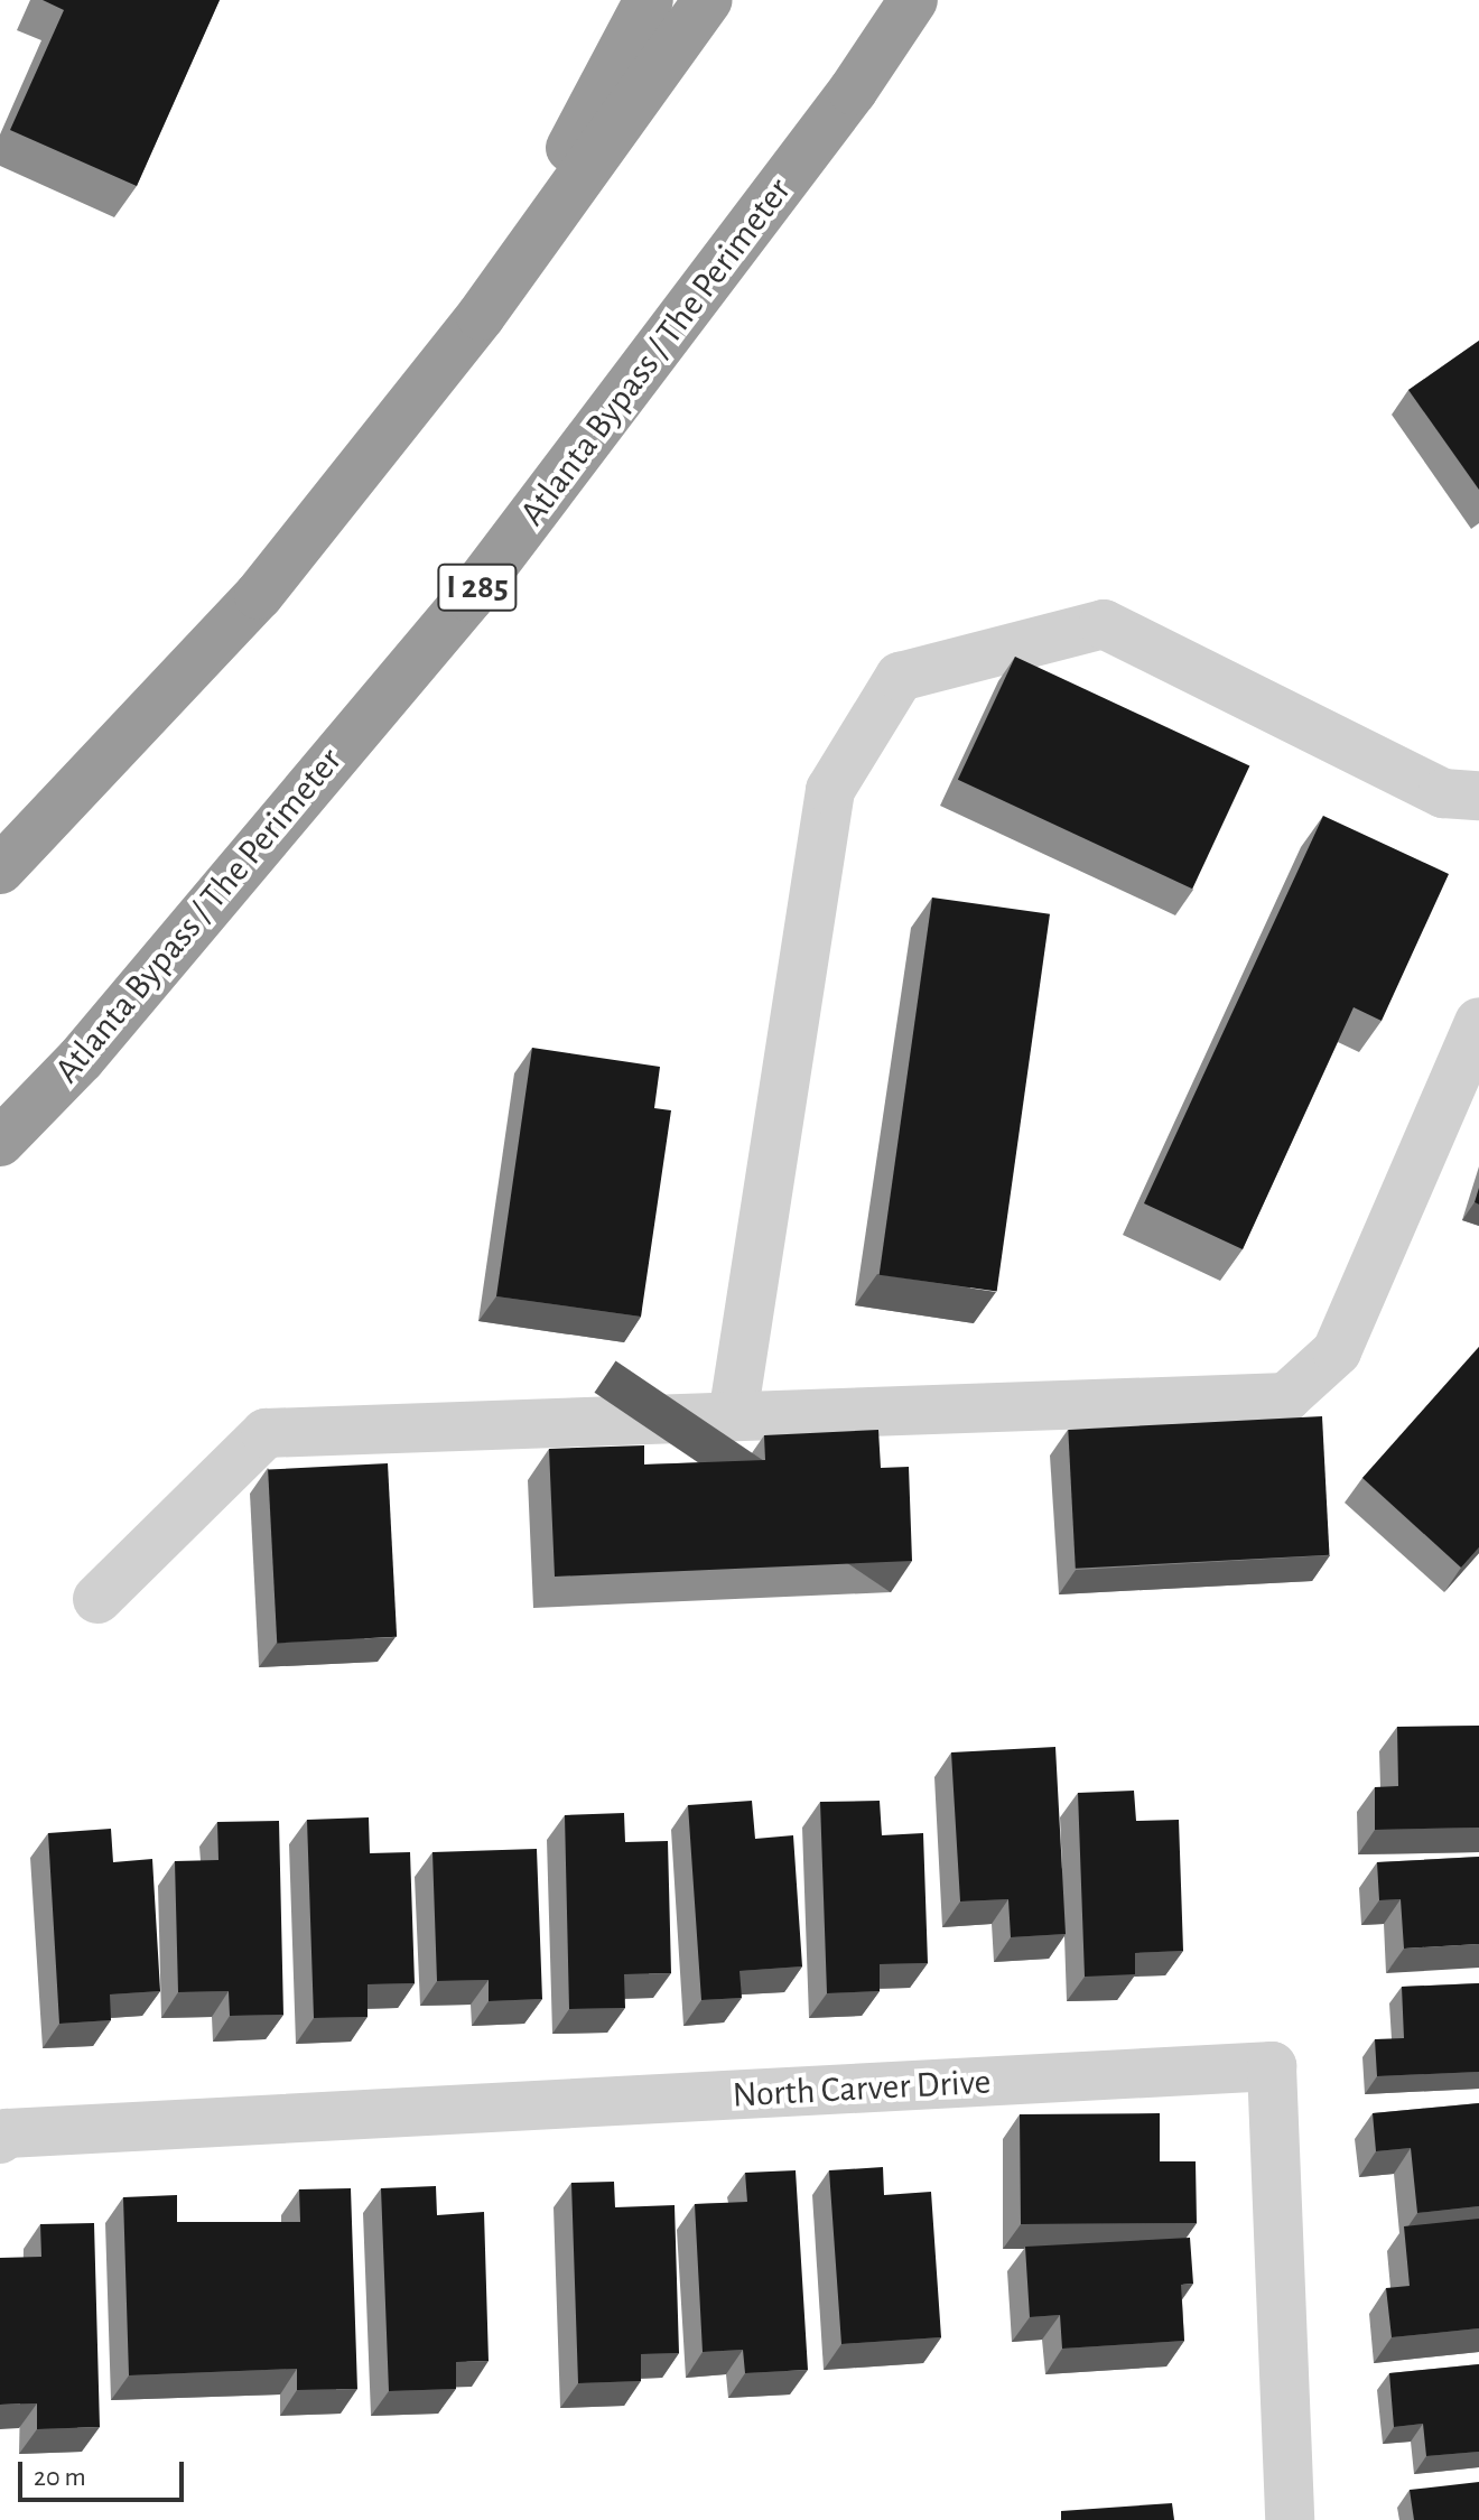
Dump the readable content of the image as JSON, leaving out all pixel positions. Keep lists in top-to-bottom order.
{
  "streets": {
    "highway": ["Atlanta Bypass / The Perimeter", "I 285"],
    "street": ["North Carver Drive"]
  },
  "scale_bar": "20 m"
}
